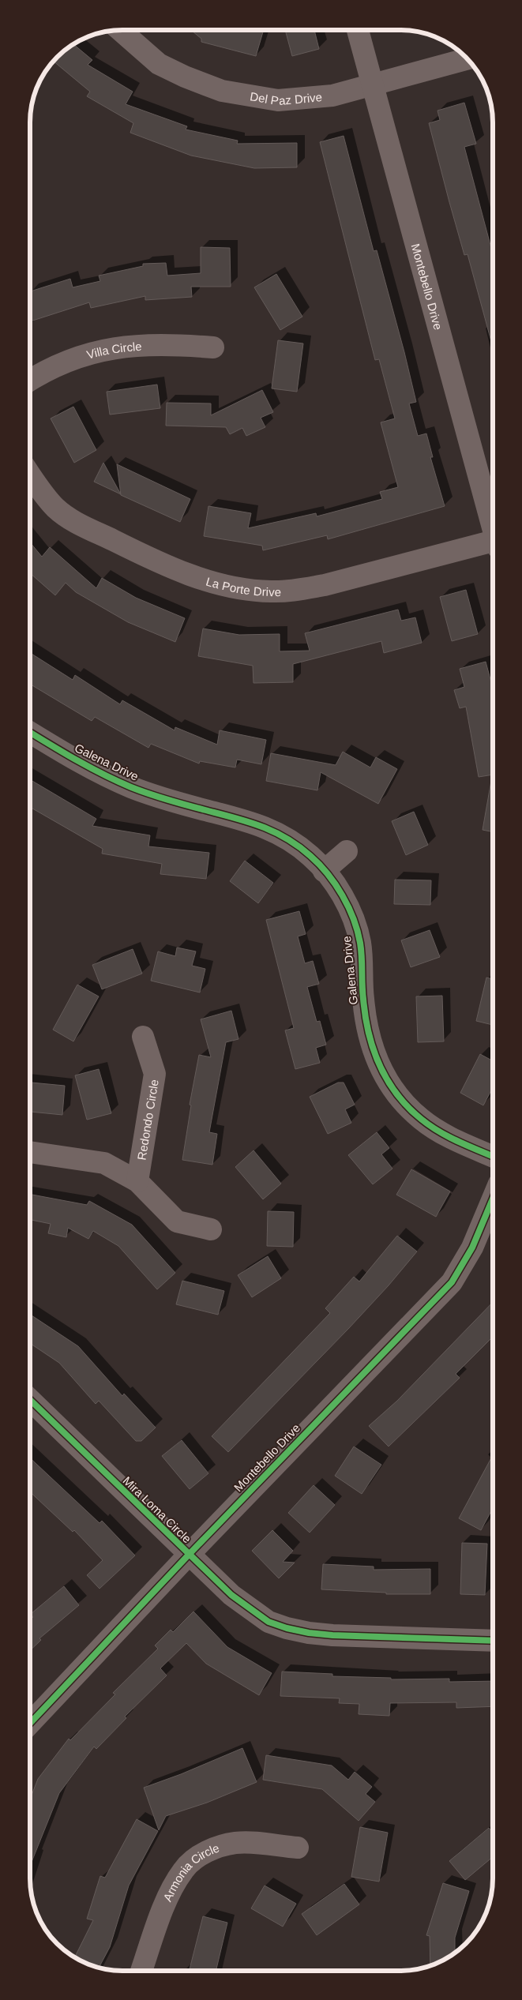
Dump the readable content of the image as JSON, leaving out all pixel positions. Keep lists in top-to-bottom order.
{
  "streets": {
    "street": [
      "Del Paz Drive",
      "Montebello Drive",
      "Villa Circle",
      "La Porte Drive",
      "Galena Drive",
      "Redondo Circle",
      "Mira Loma Circle",
      "Armonia Circle"
    ]
  },
  "crossings": [
    ["Del Paz Drive", "Montebello Drive"],
    ["Montebello Drive", "Mira Loma Circle"]
  ]
}
